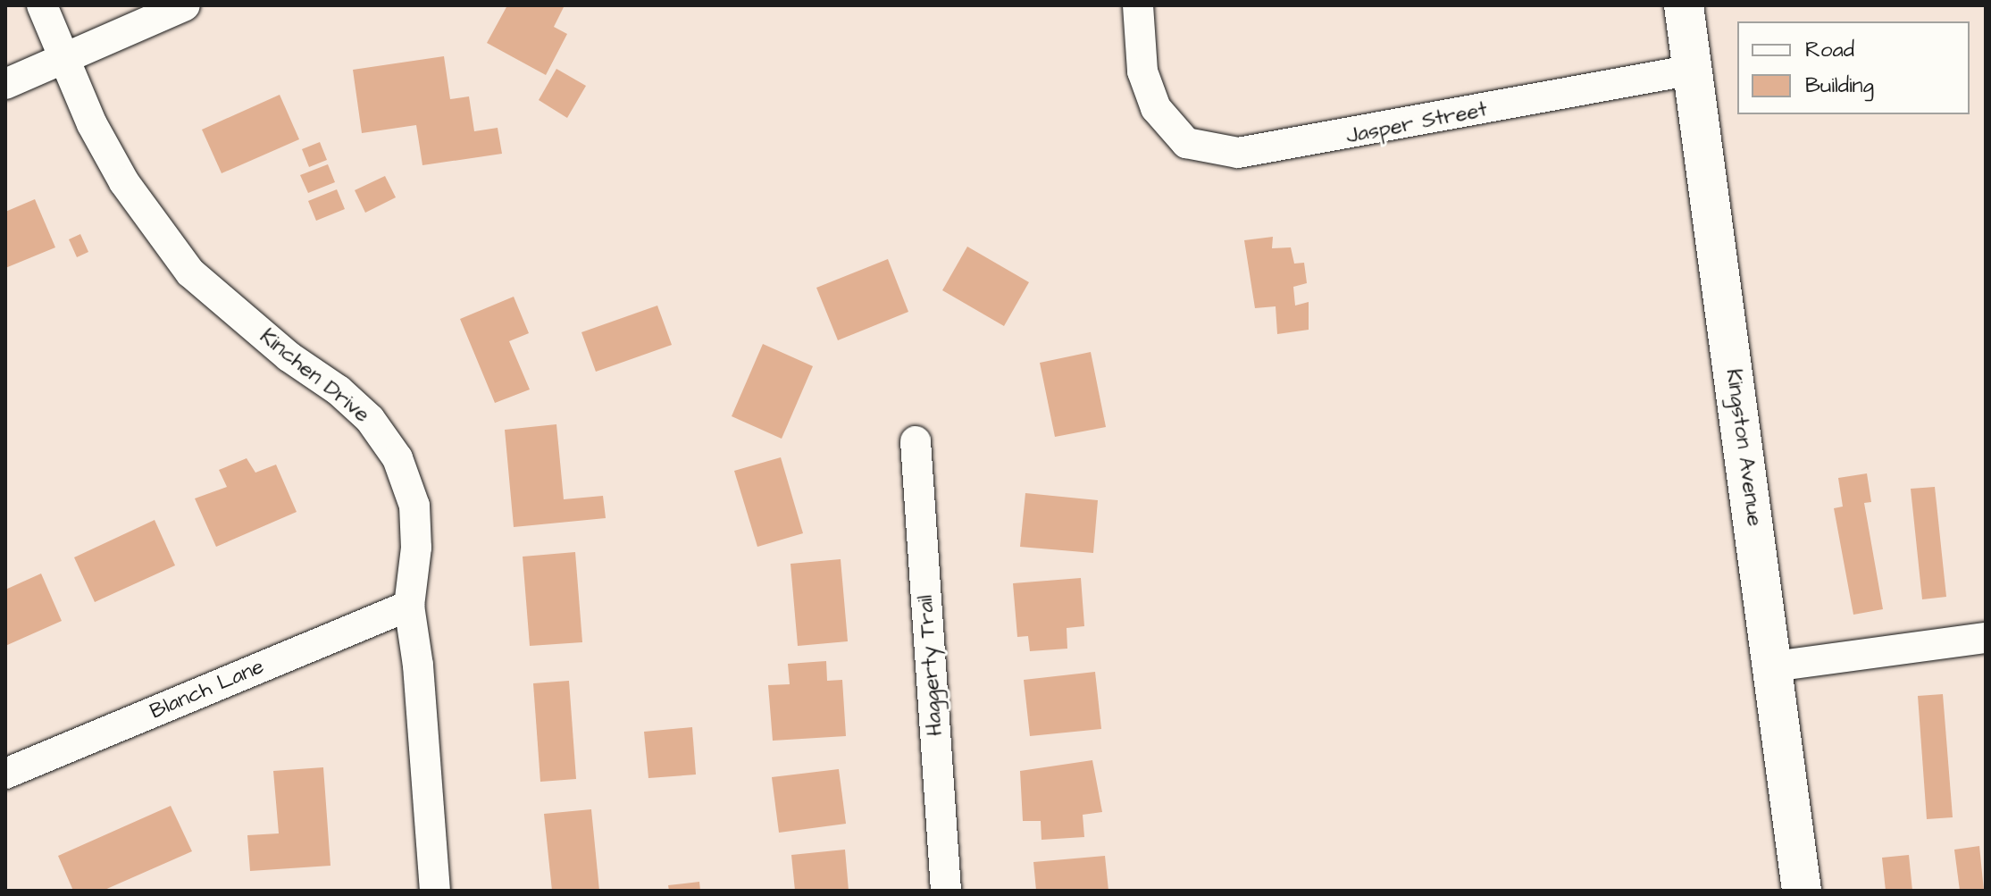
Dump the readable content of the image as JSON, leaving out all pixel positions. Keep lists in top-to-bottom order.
{
  "streets": {
    "street": [
      "Jasper Street",
      "Kinchen Drive",
      "Kingston Avenue",
      "Haggerty Trail",
      "Blanch Lane"
    ]
  },
  "crossings": [
    ["Jasper Street", "Kingston Avenue"],
    ["Kinchen Drive", "Blanch Lane"]
  ],
  "legend": ["Road", "Building"]
}
